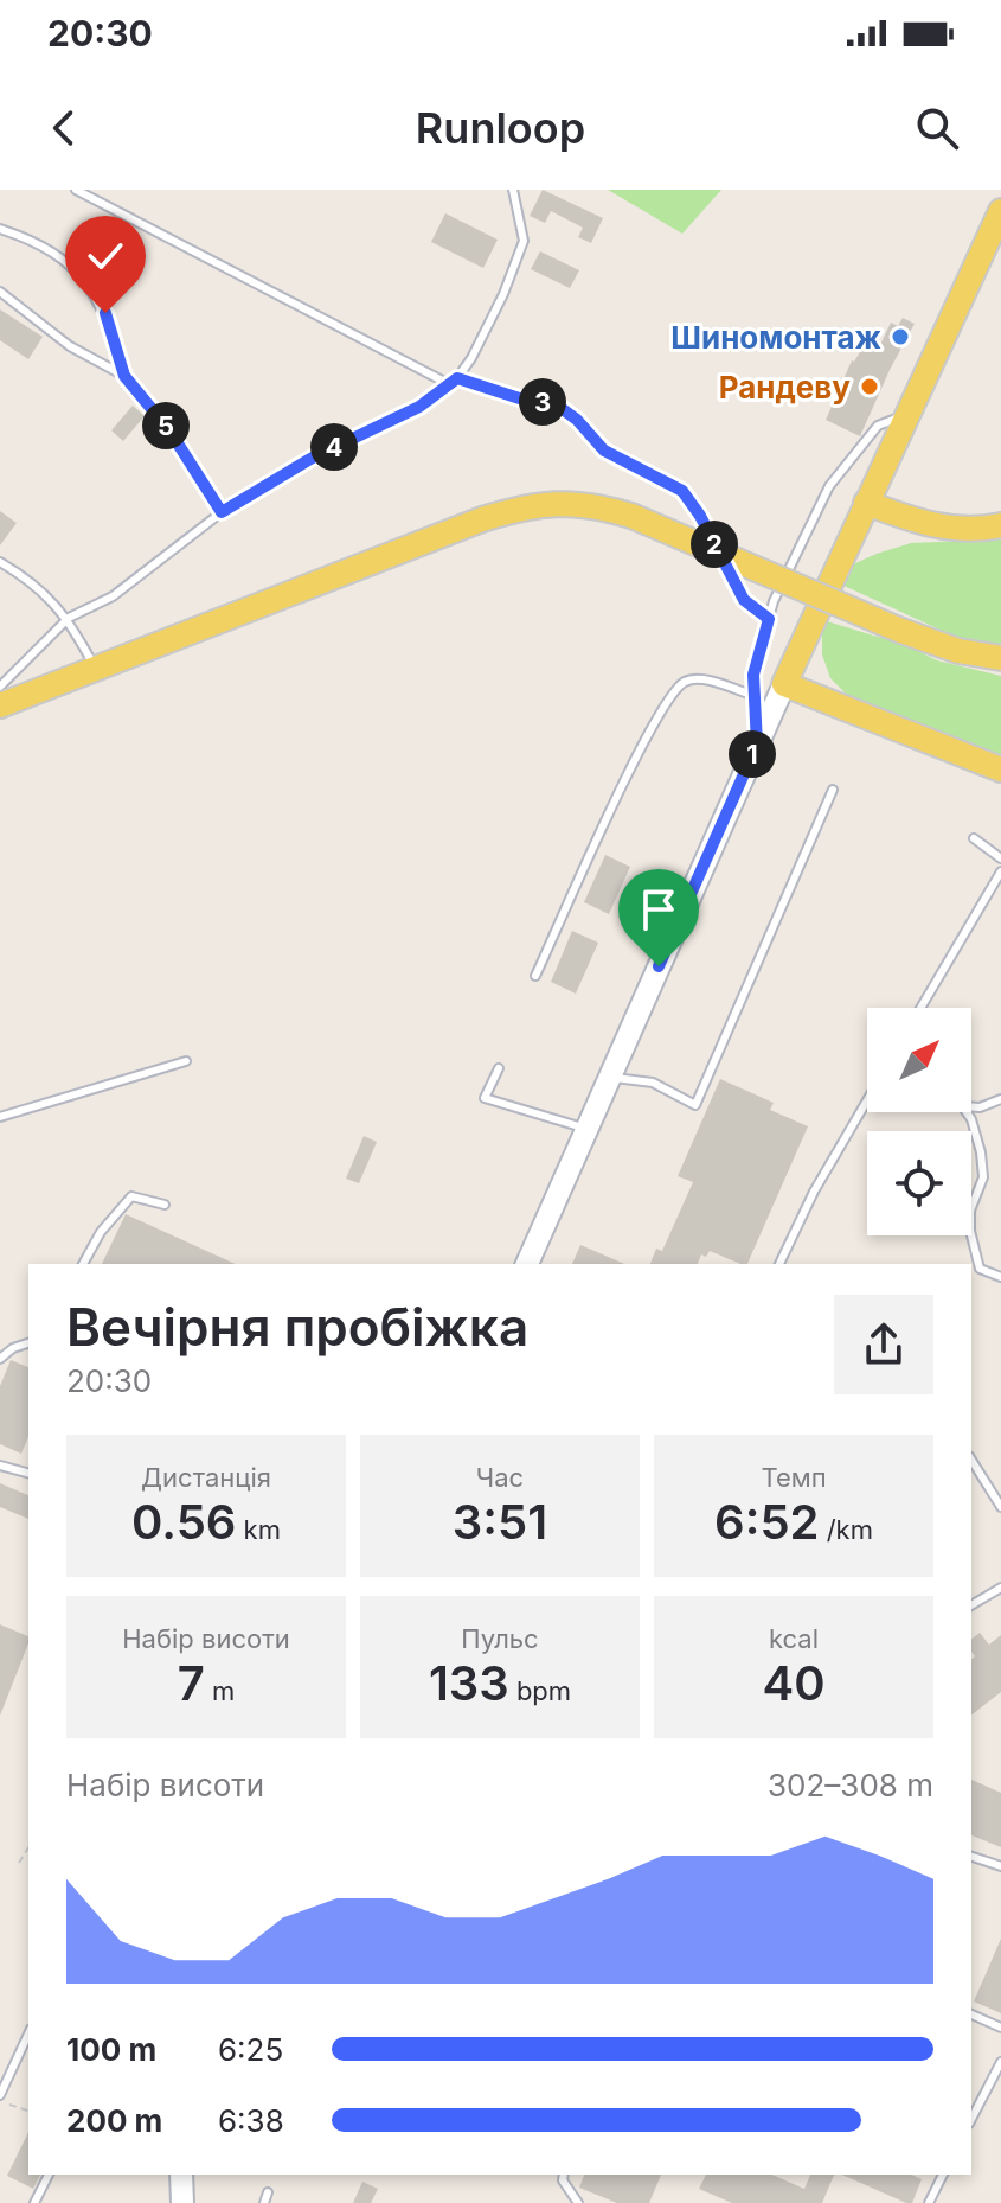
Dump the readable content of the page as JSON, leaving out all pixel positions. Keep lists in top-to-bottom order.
{
  "places": ["Шиномонтаж", "Рандеву"],
  "north": "top right",
  "page": {
    "status": "20:30",
    "header": "Runloop",
    "pins": [
      "3",
      "5",
      "4",
      "2",
      "1"
    ],
    "heading": ["Вечірня пробіжка", "20:30"],
    "stats": [
      ["Дистанція", "0.56 km"],
      ["Час", "3:51"],
      ["Темп", "6:52 /km"],
      ["Набір висоти", "7 m"],
      ["Пульс", "133 bpm"],
      ["kcal", "40"]
    ],
    "chart": ["Набір висоти", "302–308 m"],
    "list": [
      {
        "name": "100 m",
        "note": "6:25"
      },
      {
        "name": "200 m",
        "note": "6:38"
      }
    ]
  }
}
